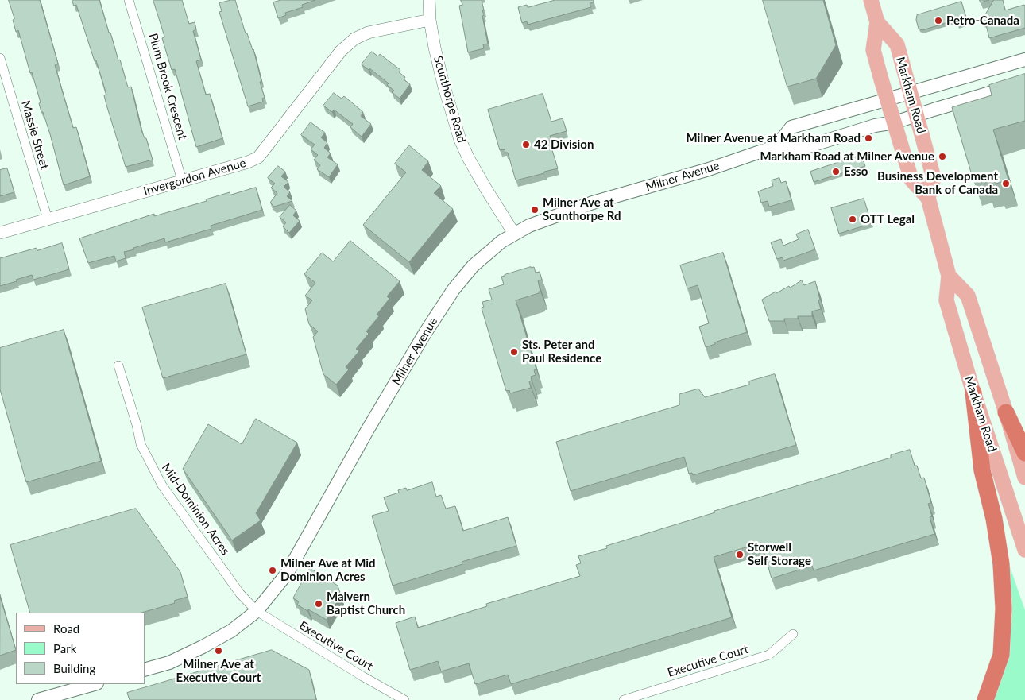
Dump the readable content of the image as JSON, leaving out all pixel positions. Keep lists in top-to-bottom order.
{
  "streets": {
    "main road": ["Markham Road", "Milner Avenue"],
    "street": [
      "Plum Brook Crescent",
      "Scunthorpe Road",
      "Massie Street",
      "Invergordon Avenue",
      "Mid-Dominion Acres",
      "Executive Court"
    ]
  },
  "crossings": [
    ["Plum Brook Crescent", "Invergordon Avenue"],
    ["Markham Road", "Milner Avenue"],
    ["Scunthorpe Road", "Milner Avenue"],
    ["Scunthorpe Road", "Invergordon Avenue"],
    ["Massie Street", "Invergordon Avenue"],
    ["Milner Avenue", "Mid-Dominion Acres"],
    ["Milner Avenue", "Executive Court"],
    ["Mid-Dominion Acres", "Executive Court"]
  ],
  "places": [
    "Petro-Canada",
    "Milner Avenue at Markham Road",
    "42 Division",
    "Markham Road at Milner Avenue",
    "Esso",
    "Business Development Bank of Canada",
    "Milner Ave at Scunthorpe Rd",
    "OTT Legal",
    "Sts. Peter and Paul Residence",
    "Storwell Self Storage",
    "Milner Ave at Mid Dominion Acres",
    "Malvern Baptist Church",
    "Milner Ave at Executive Court"
  ],
  "legend": ["Road", "Park", "Building"]
}
